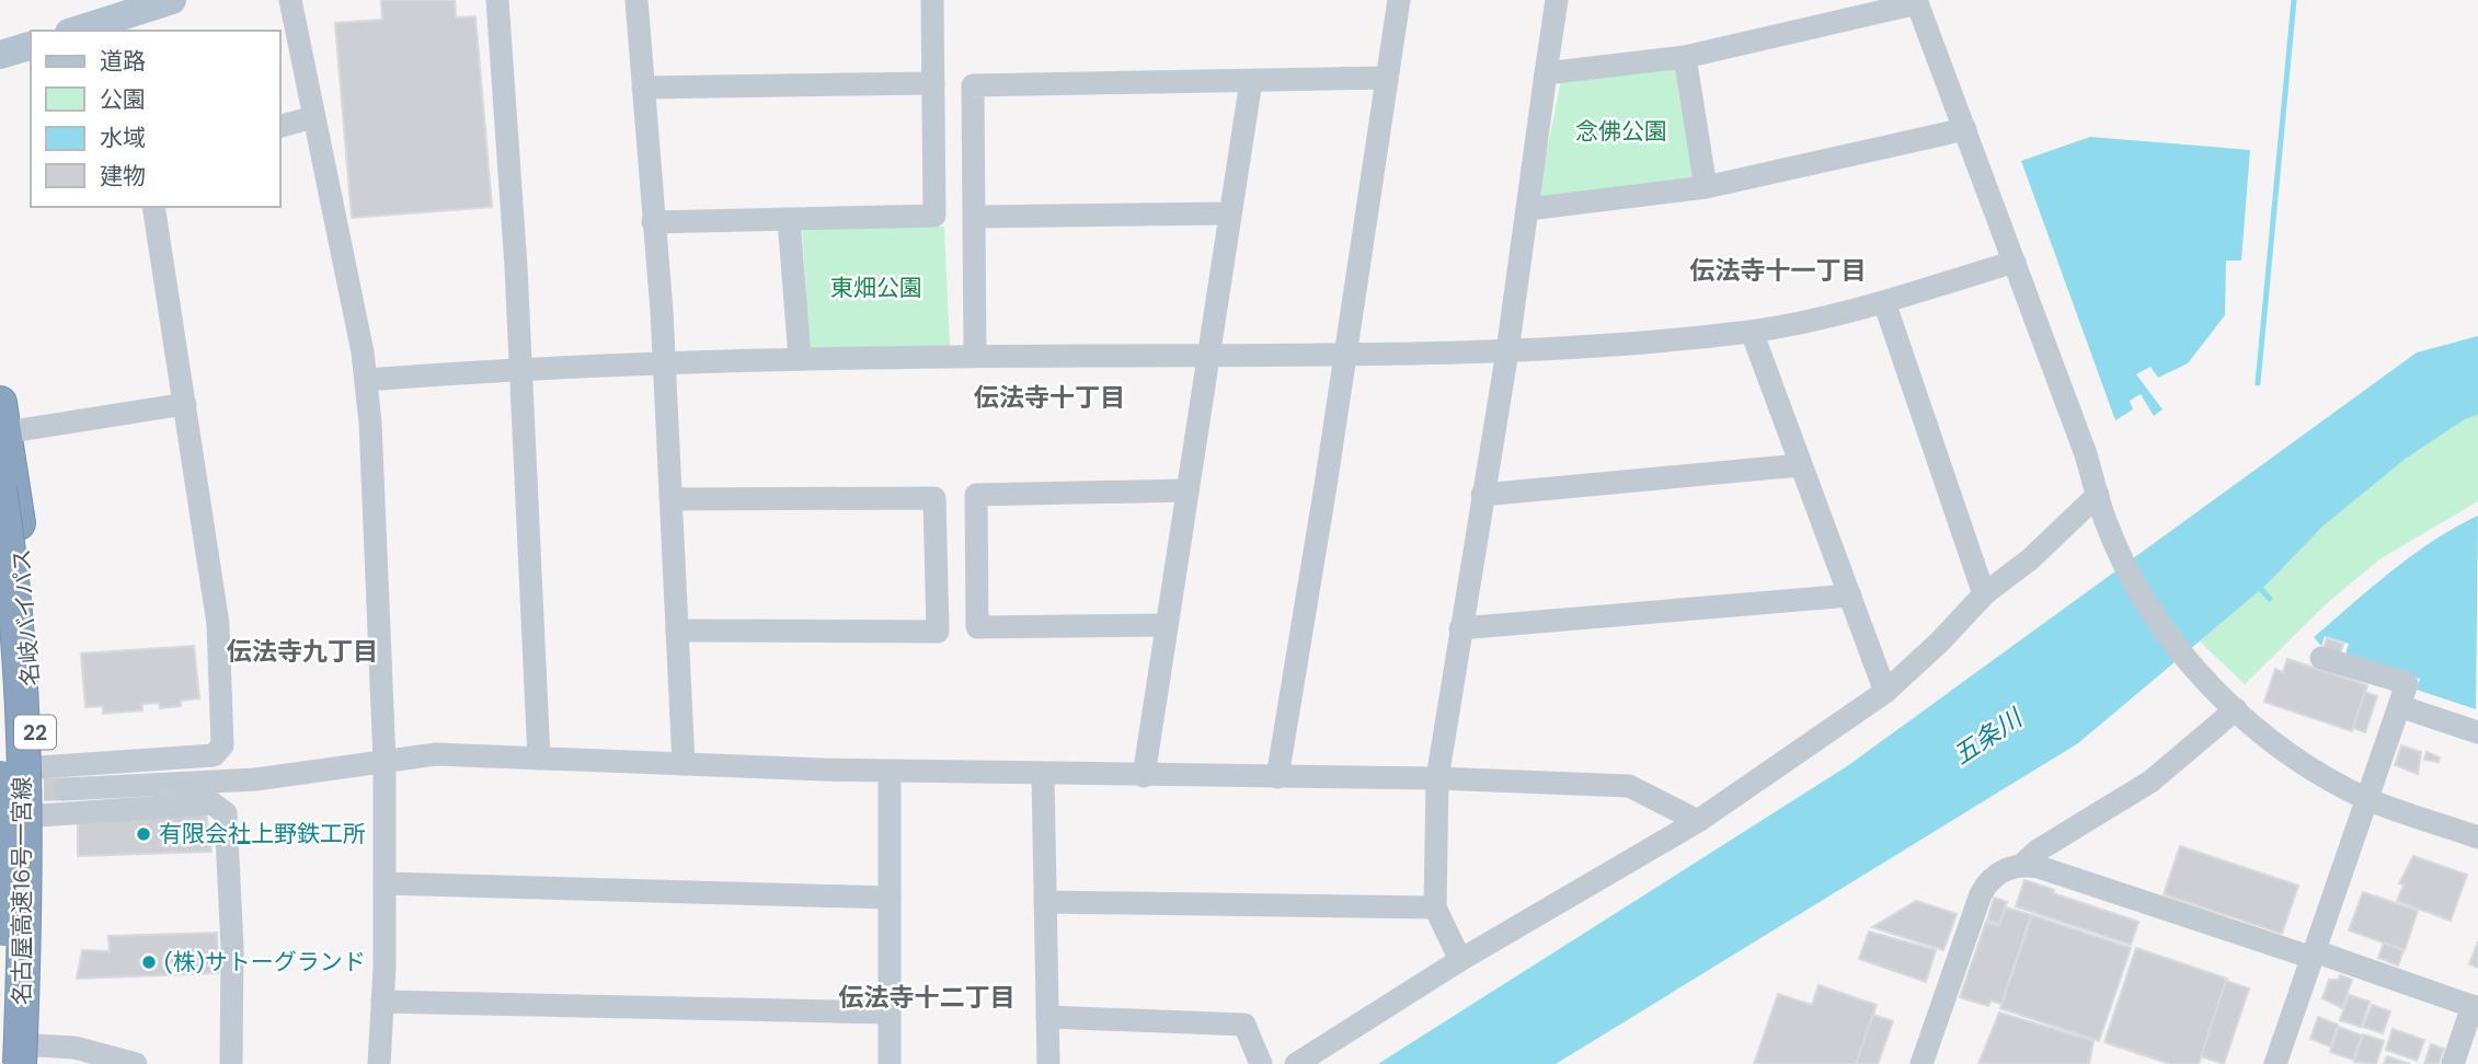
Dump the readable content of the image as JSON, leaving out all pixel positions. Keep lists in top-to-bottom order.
{
  "streets": {
    "highway": ["名岐バイパス", "22", "名古屋高速16号一宮線"]
  },
  "crossings": [
    ["名岐バイパス", "名古屋高速16号一宮線"]
  ],
  "districts": [
    "伝法寺十一丁目",
    "伝法寺十丁目",
    "伝法寺九丁目",
    "伝法寺十二丁目"
  ],
  "water": ["五条川"],
  "parks": ["念佛公園", "東畑公園"],
  "places": ["有限会社上野鉄工所", "(株)サトーグランド"],
  "legend": [
    "道路",
    "公園",
    "水域",
    "建物"
  ]
}
